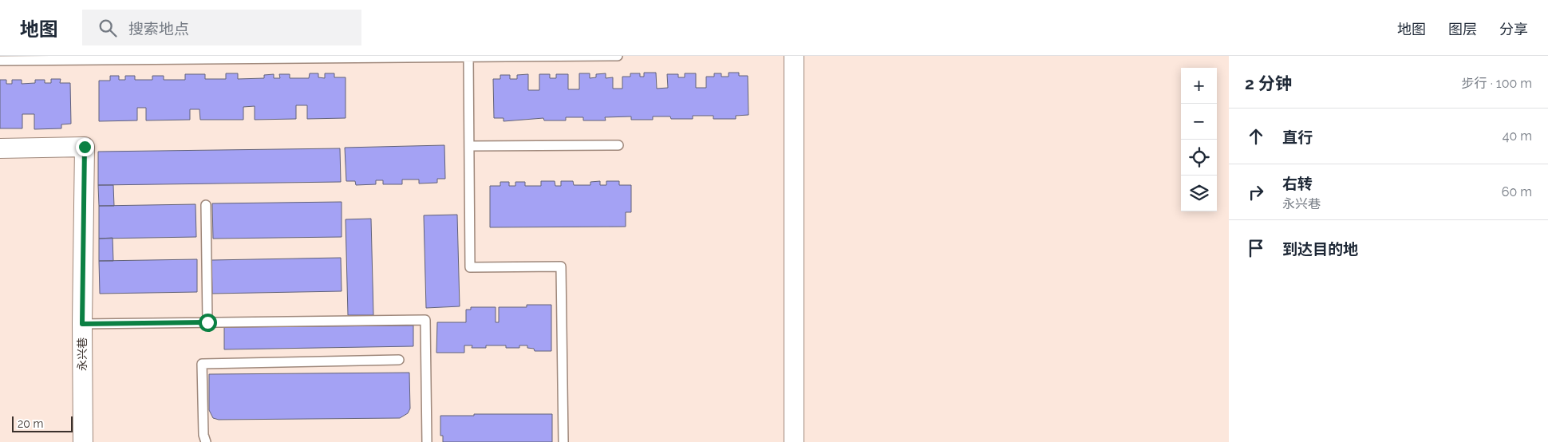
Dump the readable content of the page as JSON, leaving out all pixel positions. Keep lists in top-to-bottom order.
{
  "streets": {
    "street": ["永兴巷"]
  },
  "scale_bar": "20 m",
  "page": {
    "header": "地图",
    "search": "搜索地点",
    "nav": ["地图", "图层", "分享"],
    "heading": ["2 分钟", "步行 · 100 m"],
    "map_buttons": ["+", "−"],
    "list": [
      ["直行", "40 m"],
      ["右转", "永兴巷", "60 m"],
      "到达目的地"
    ],
    "scale": "20 m"
  }
}
